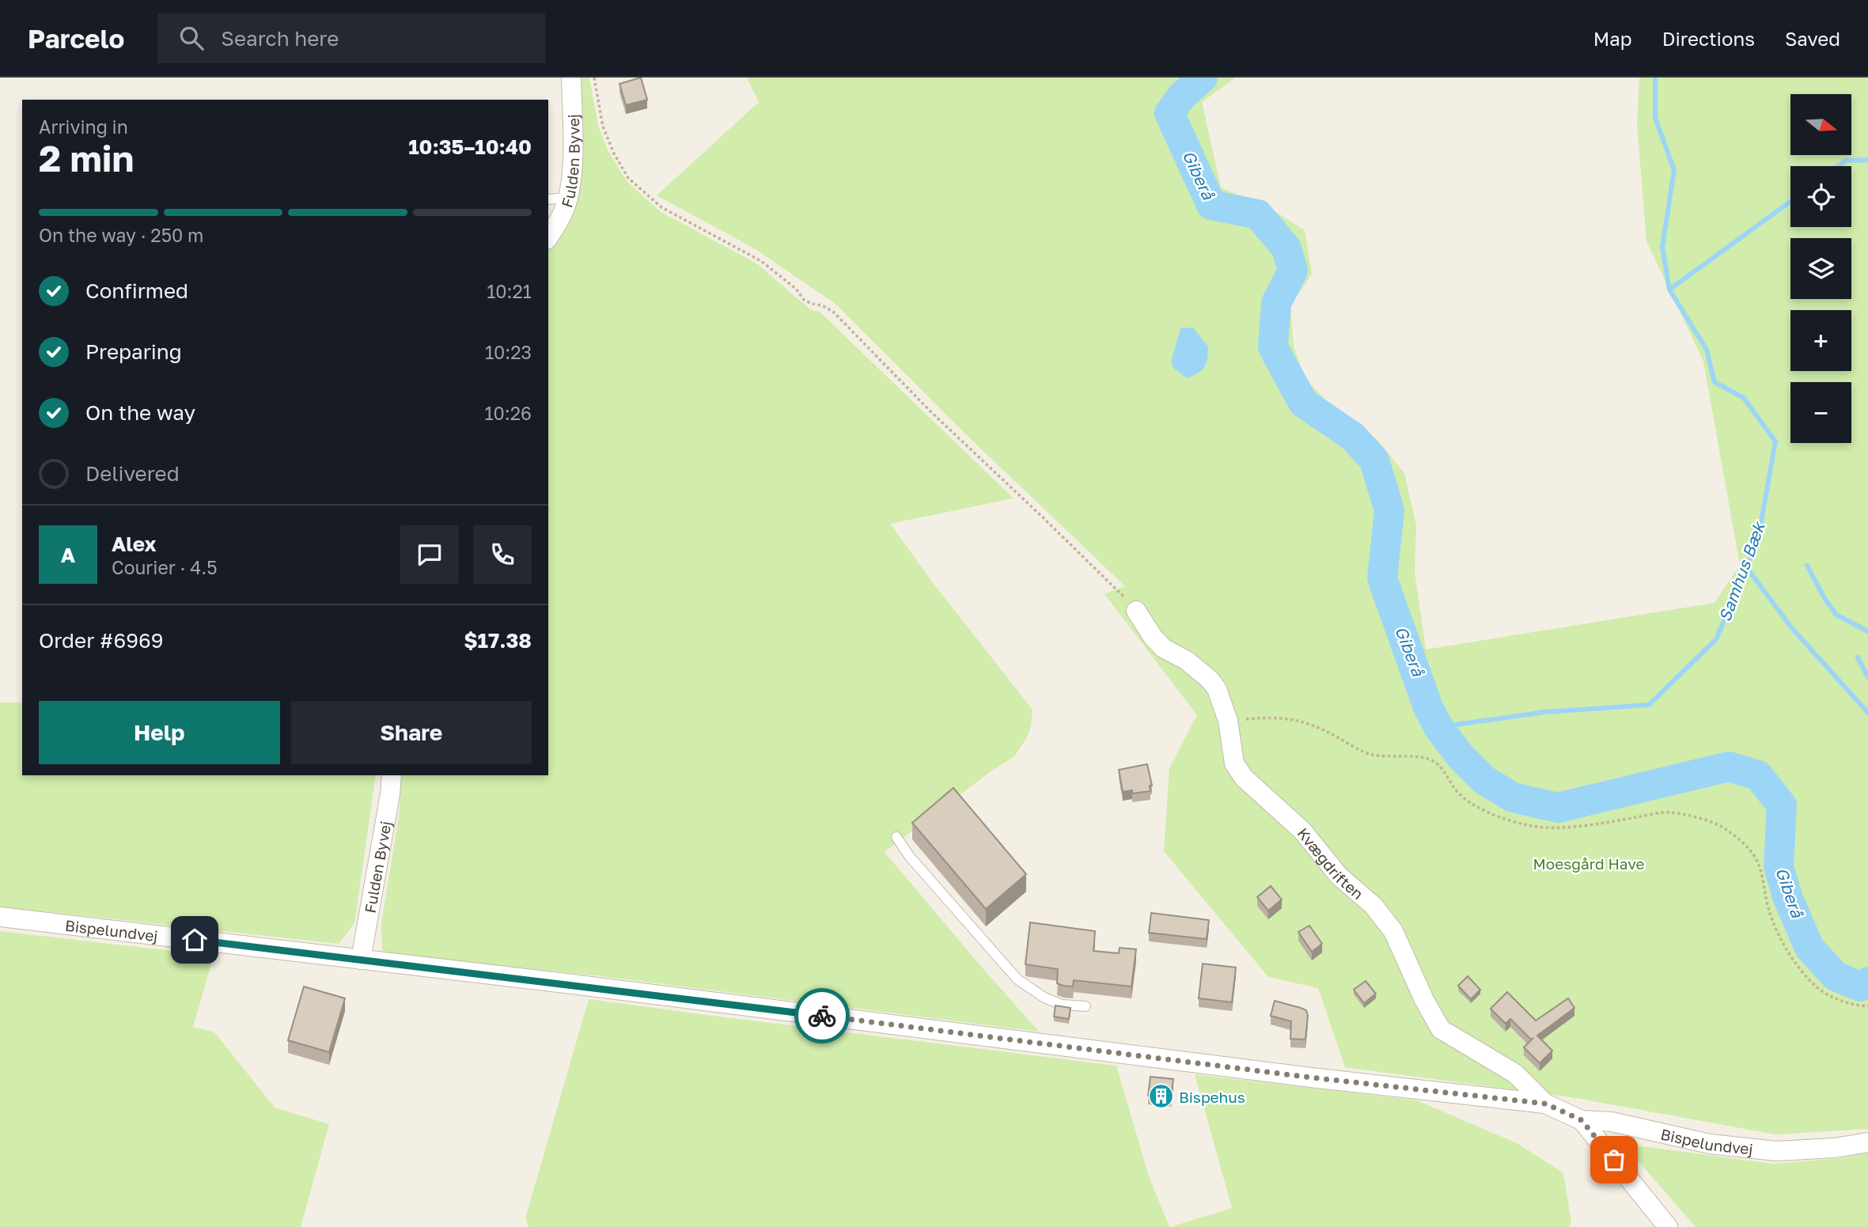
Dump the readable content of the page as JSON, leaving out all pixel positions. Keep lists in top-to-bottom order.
{
  "streets": {
    "street": ["Fulden Byvej", "Kvægdriften", "Bispelundvej"]
  },
  "crossings": [
    ["Fulden Byvej", "Bispelundvej"],
    ["Kvægdriften", "Bispelundvej"]
  ],
  "water": ["Giberå", "Samhus Bæk"],
  "parks": ["Moesgård Have"],
  "places": {
    "building": ["Bispehus"]
  },
  "north": "right",
  "page": {
    "header": "Parcelo",
    "search": "Search here",
    "nav": ["Map", "Directions", "Saved"],
    "map_buttons": ["+", "−"],
    "heading": ["2 min", "Arriving in", "10:35–10:40"],
    "panel": [
      "Alex",
      "Courier · 4.5",
      "Order #6969",
      "$17.38"
    ],
    "bar": "On the way · 250 m",
    "list": [
      ["Confirmed", "10:21"],
      ["Preparing", "10:23"],
      ["On the way", "10:26"],
      "Delivered"
    ],
    "round": "A",
    "buttons": ["Help", "Share"]
  }
}
